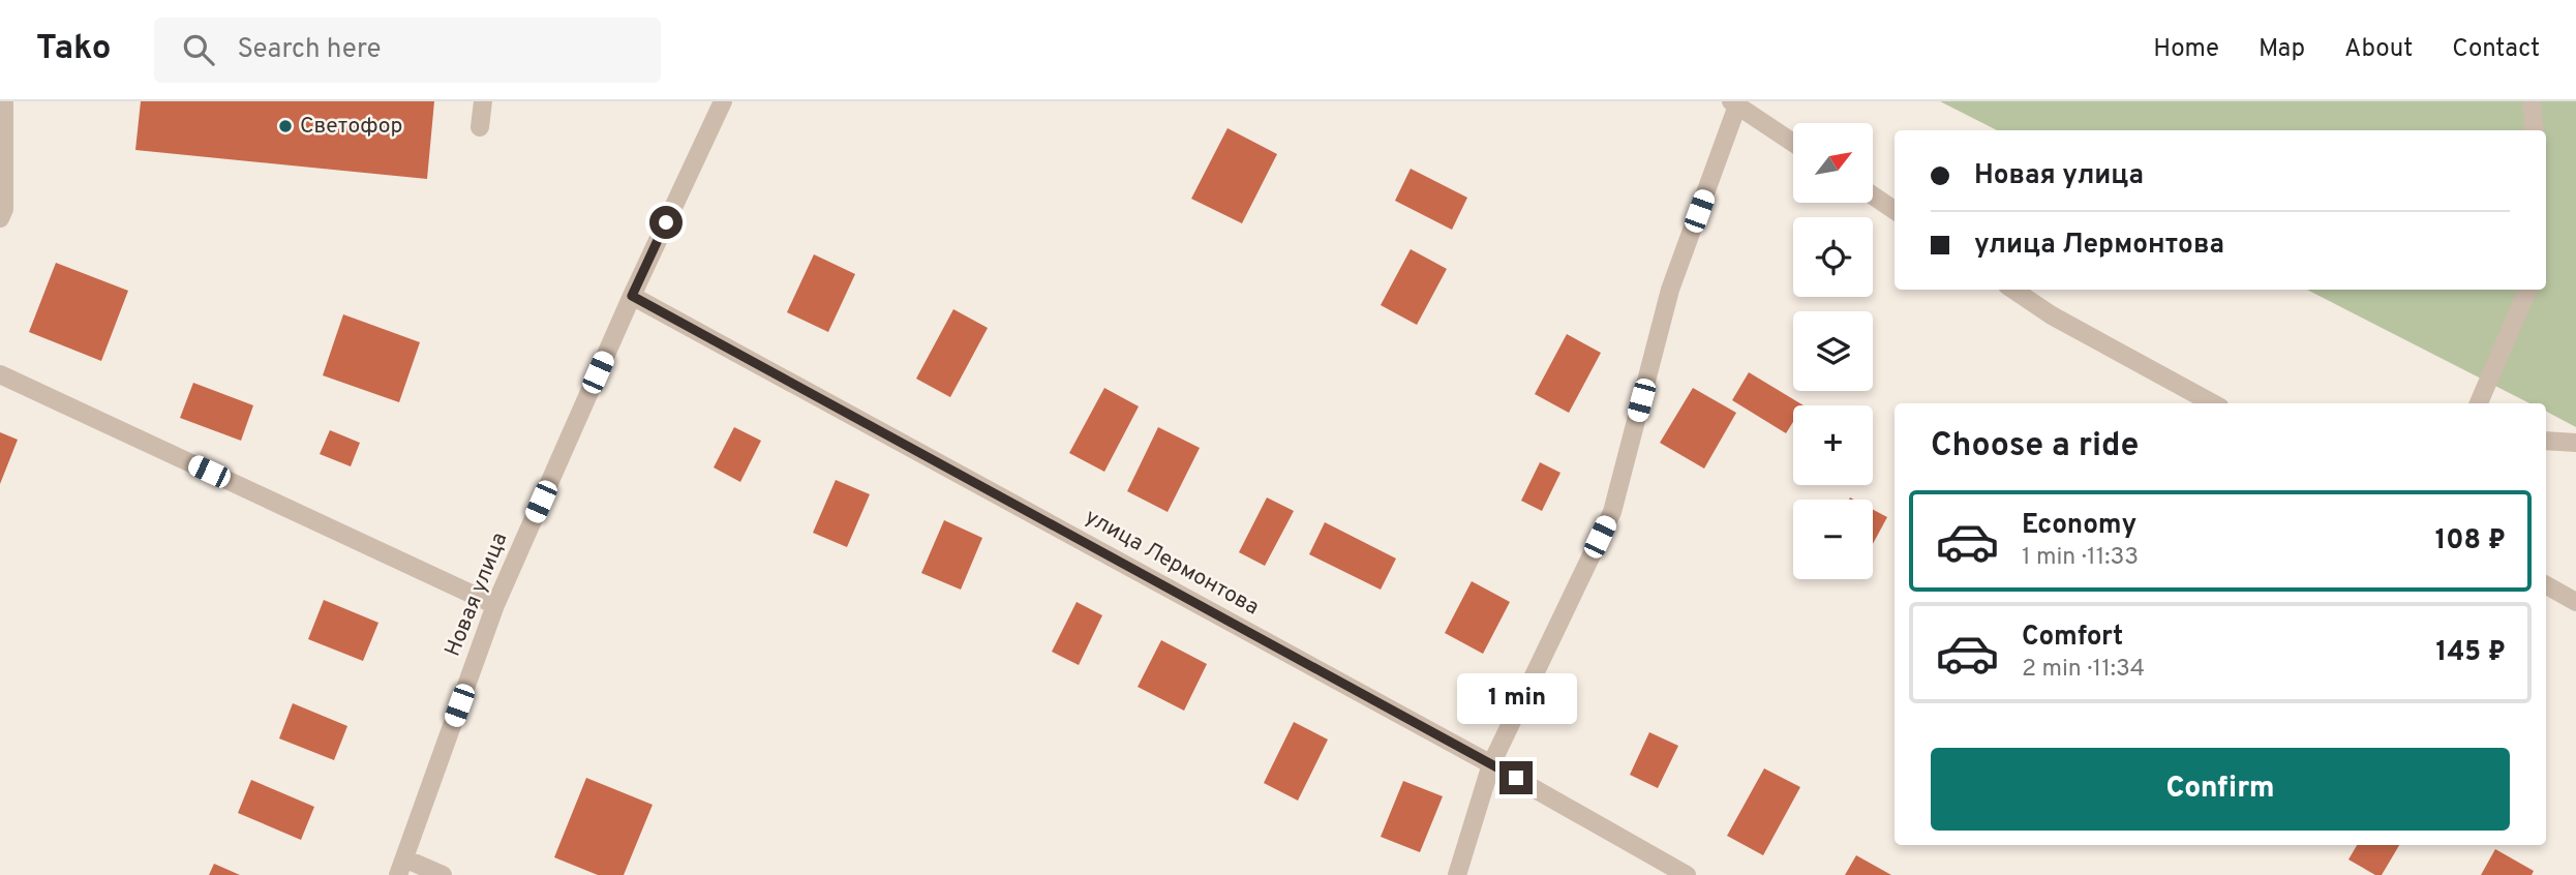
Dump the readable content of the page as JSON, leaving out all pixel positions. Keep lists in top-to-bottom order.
{
  "streets": {
    "street": ["улица Лермонтова", "Новая улица"]
  },
  "crossings": [
    ["улица Лермонтова", "Новая улица"]
  ],
  "places": ["Светофор"],
  "north": "top right",
  "page": {
    "header": "Tako",
    "search": "Search here",
    "nav": [
      "Home",
      "Map",
      "About",
      "Contact"
    ],
    "map_buttons": ["+", "−"],
    "banner": ["Новая улица", "улица Лермонтова"],
    "heading": "Choose a ride",
    "list": [
      {
        "name": "Economy",
        "note": "1 min · 11:33",
        "value": "108 ₽"
      },
      {
        "name": "Comfort",
        "note": "2 min · 11:34",
        "value": "145 ₽"
      }
    ],
    "bubble": "1 min",
    "buttons": "Confirm"
  }
}
